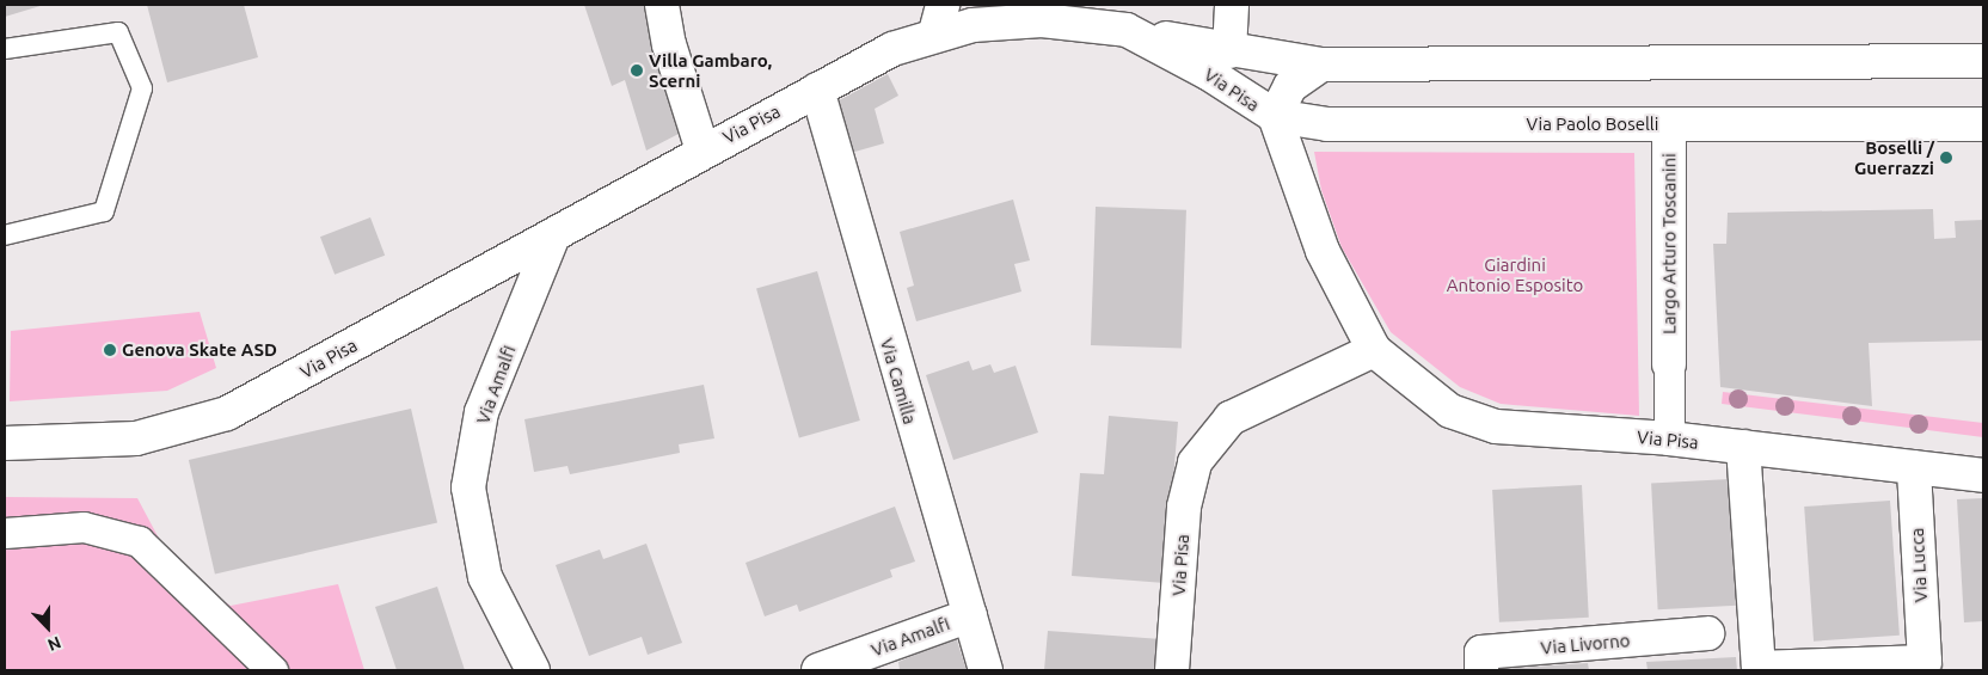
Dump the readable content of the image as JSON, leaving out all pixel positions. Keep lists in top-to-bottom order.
{
  "streets": {
    "street": [
      "Via Pisa",
      "Via Paolo Boselli",
      "Largo Arturo Toscanini",
      "Via Camilla",
      "Via Amalfi",
      "Via Lucca",
      "Via Livorno"
    ]
  },
  "crossings": [
    ["Via Pisa", "Via Paolo Boselli"],
    ["Via Pisa", "Via Camilla"],
    ["Via Pisa", "Via Amalfi"],
    ["Via Pisa", "Via Lucca"],
    ["Via Paolo Boselli", "Largo Arturo Toscanini"],
    ["Via Camilla", "Via Amalfi"]
  ],
  "parks": ["Giardini Antonio Esposito"],
  "places": ["Villa Gambaro, Scerni", "Boselli / Guerrazzi", "Genova Skate ASD"],
  "north": "bottom"
}
